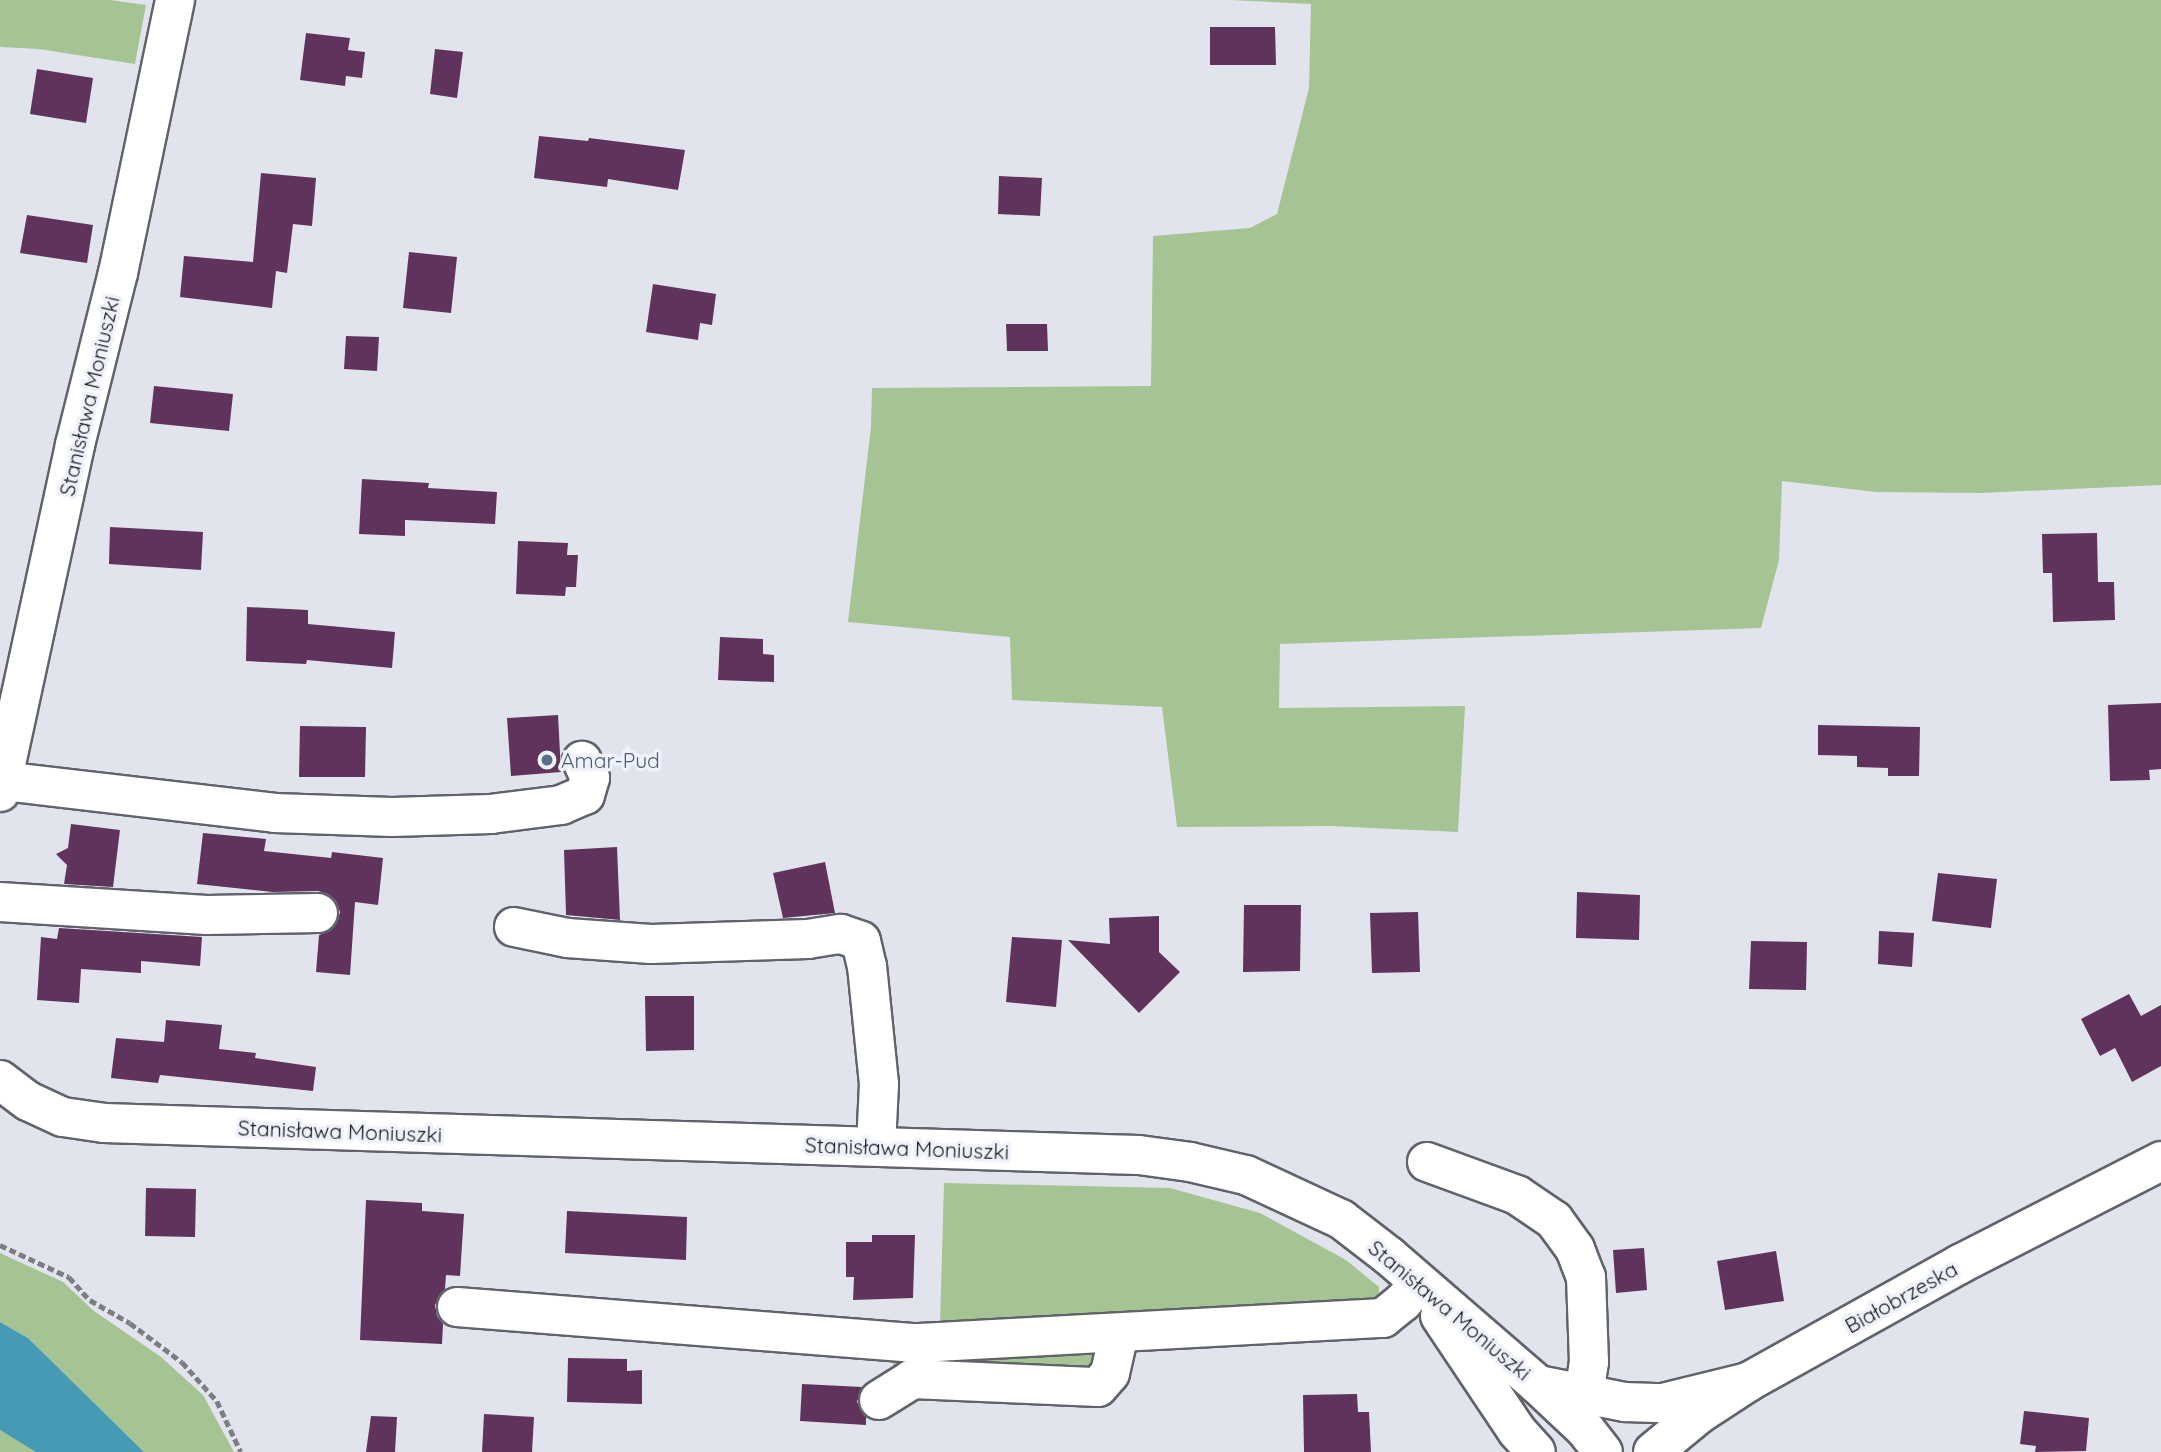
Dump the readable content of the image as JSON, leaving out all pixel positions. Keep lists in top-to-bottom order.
{
  "streets": {
    "street": ["Stanisława Moniuszki", "Białobrzeska"]
  },
  "crossings": [
    ["Stanisława Moniuszki", "Białobrzeska"]
  ],
  "places": ["Amar-Pud"]
}
